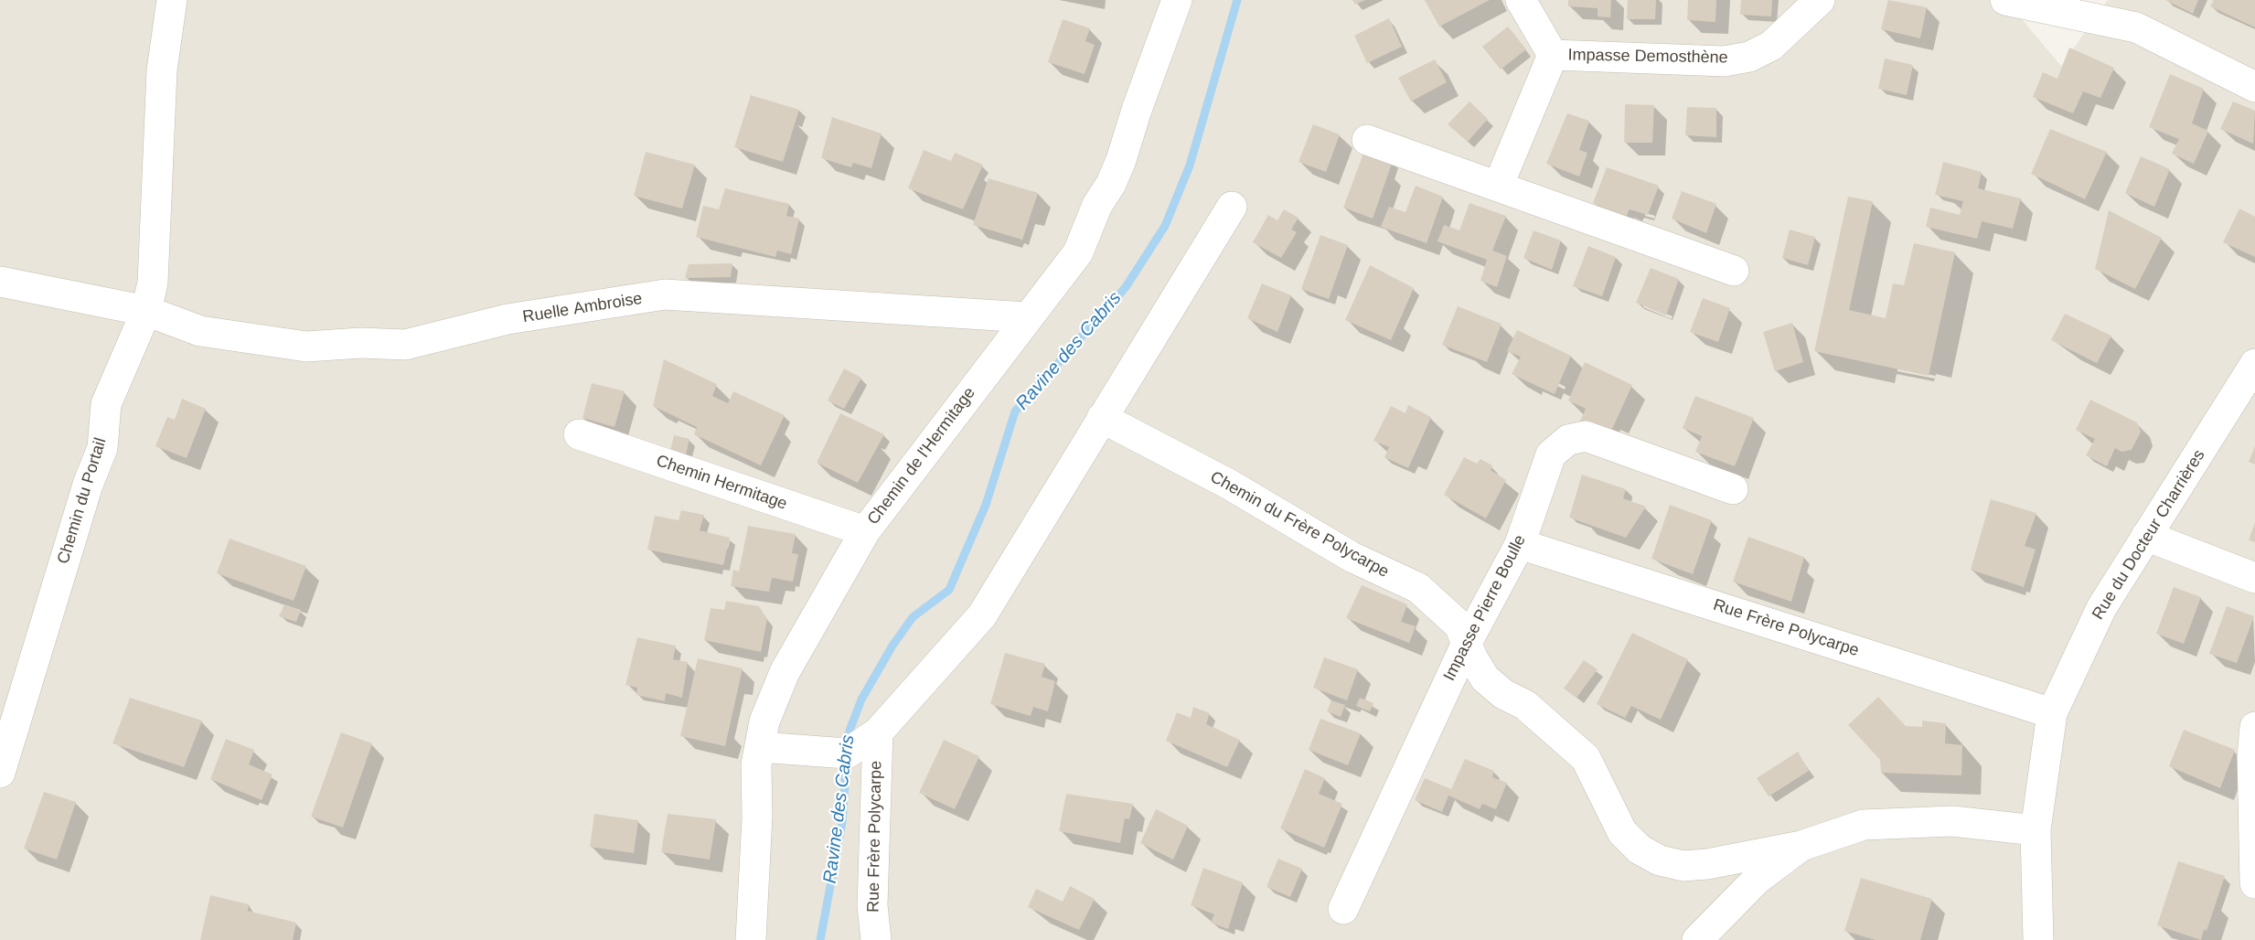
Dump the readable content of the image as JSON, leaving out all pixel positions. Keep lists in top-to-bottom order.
{
  "streets": {
    "street": [
      "Impasse Demosthène",
      "Ruelle Ambroise",
      "Chemin de l'Hermitage",
      "Chemin Hermitage",
      "Chemin du Portail",
      "Chemin du Frère Polycarpe",
      "Rue du Docteur Charrières",
      "Impasse Pierre Boulle",
      "Rue Frère Polycarpe"
    ]
  },
  "crossings": [
    ["Ruelle Ambroise", "Chemin de l'Hermitage"],
    ["Ruelle Ambroise", "Chemin du Portail"],
    ["Chemin de l'Hermitage", "Chemin Hermitage"],
    ["Chemin du Frère Polycarpe", "Impasse Pierre Boulle"],
    ["Rue du Docteur Charrières", "Rue Frère Polycarpe"],
    ["Impasse Pierre Boulle", "Rue Frère Polycarpe"]
  ],
  "water": ["Ravine des Cabris"]
}
